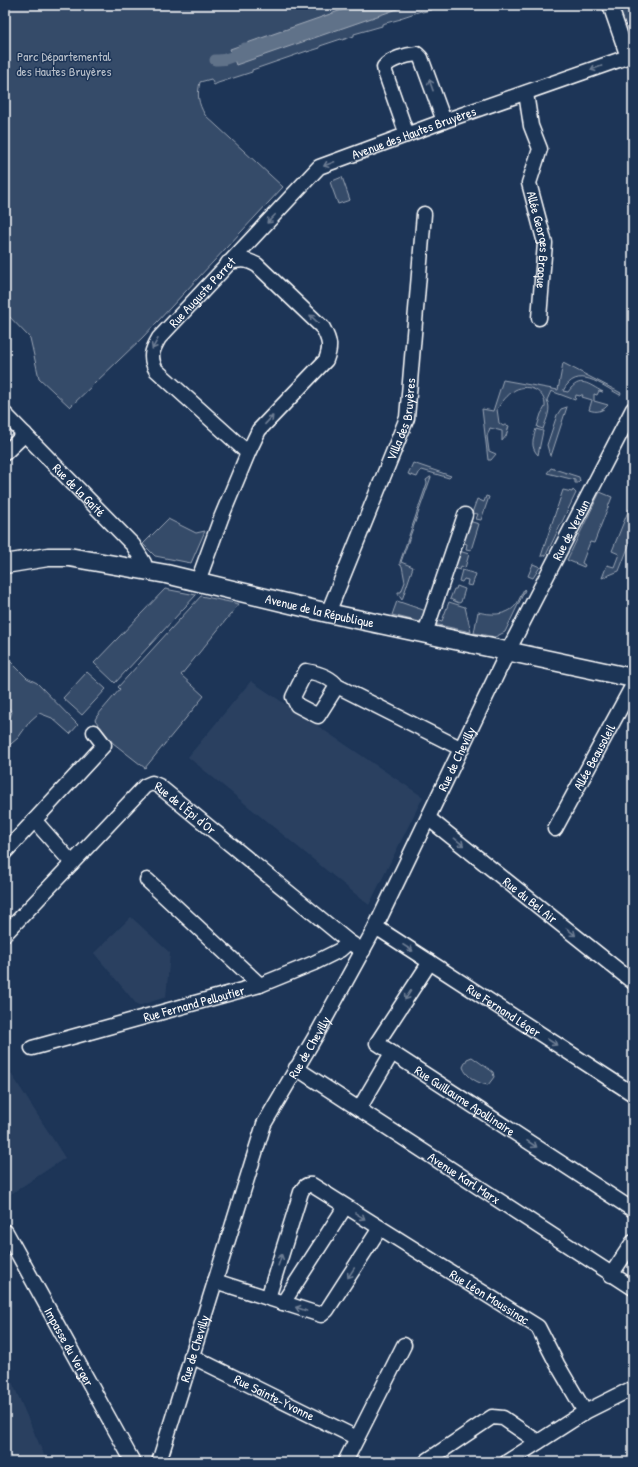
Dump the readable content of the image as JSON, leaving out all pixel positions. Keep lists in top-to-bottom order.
{
  "streets": {
    "main road": ["Avenue de la République"],
    "street": [
      "Avenue des Hautes Bruyères",
      "Allée Georges Braque",
      "Rue Auguste Perret",
      "Villa des Bruyères",
      "Rue de la Gaité",
      "Rue de Verdun",
      "Allée Beausoleil",
      "Rue de Chevilly",
      "Rue de l'Épi d'Or",
      "Rue du Bel Air",
      "Rue Fernand Pelloutier",
      "Rue Fernand Léger",
      "Rue Guillaume Apollinaire",
      "Avenue Karl Marx",
      "Rue Léon Moussinac",
      "Impasse du Verger",
      "Rue Sainte-Yvonne"
    ]
  },
  "crossings": [
    ["Avenue des Hautes Bruyères", "Allée Georges Braque"],
    ["Avenue des Hautes Bruyères", "Rue Auguste Perret"],
    ["Rue Auguste Perret", "Avenue de la République"],
    ["Villa des Bruyères", "Avenue de la République"],
    ["Rue de la Gaité", "Avenue de la République"],
    ["Rue de Verdun", "Avenue de la République"],
    ["Rue de Verdun", "Rue de Chevilly"],
    ["Avenue de la République", "Rue de Chevilly"],
    ["Rue de Chevilly", "Rue de l'Épi d'Or"],
    ["Rue de Chevilly", "Rue du Bel Air"],
    ["Rue de Chevilly", "Rue Fernand Léger"],
    ["Rue de Chevilly", "Avenue Karl Marx"],
    ["Rue de Chevilly", "Rue Sainte-Yvonne"],
    ["Rue de l'Épi d'Or", "Rue Fernand Pelloutier"],
    ["Rue Fernand Léger", "Rue Guillaume Apollinaire"]
  ],
  "one_way": ["Avenue des Hautes Bruyères", "Rue du Bel Air", "Rue Fernand Léger"],
  "parks": ["Parc Départemental des Hautes Bruyères"]
}
